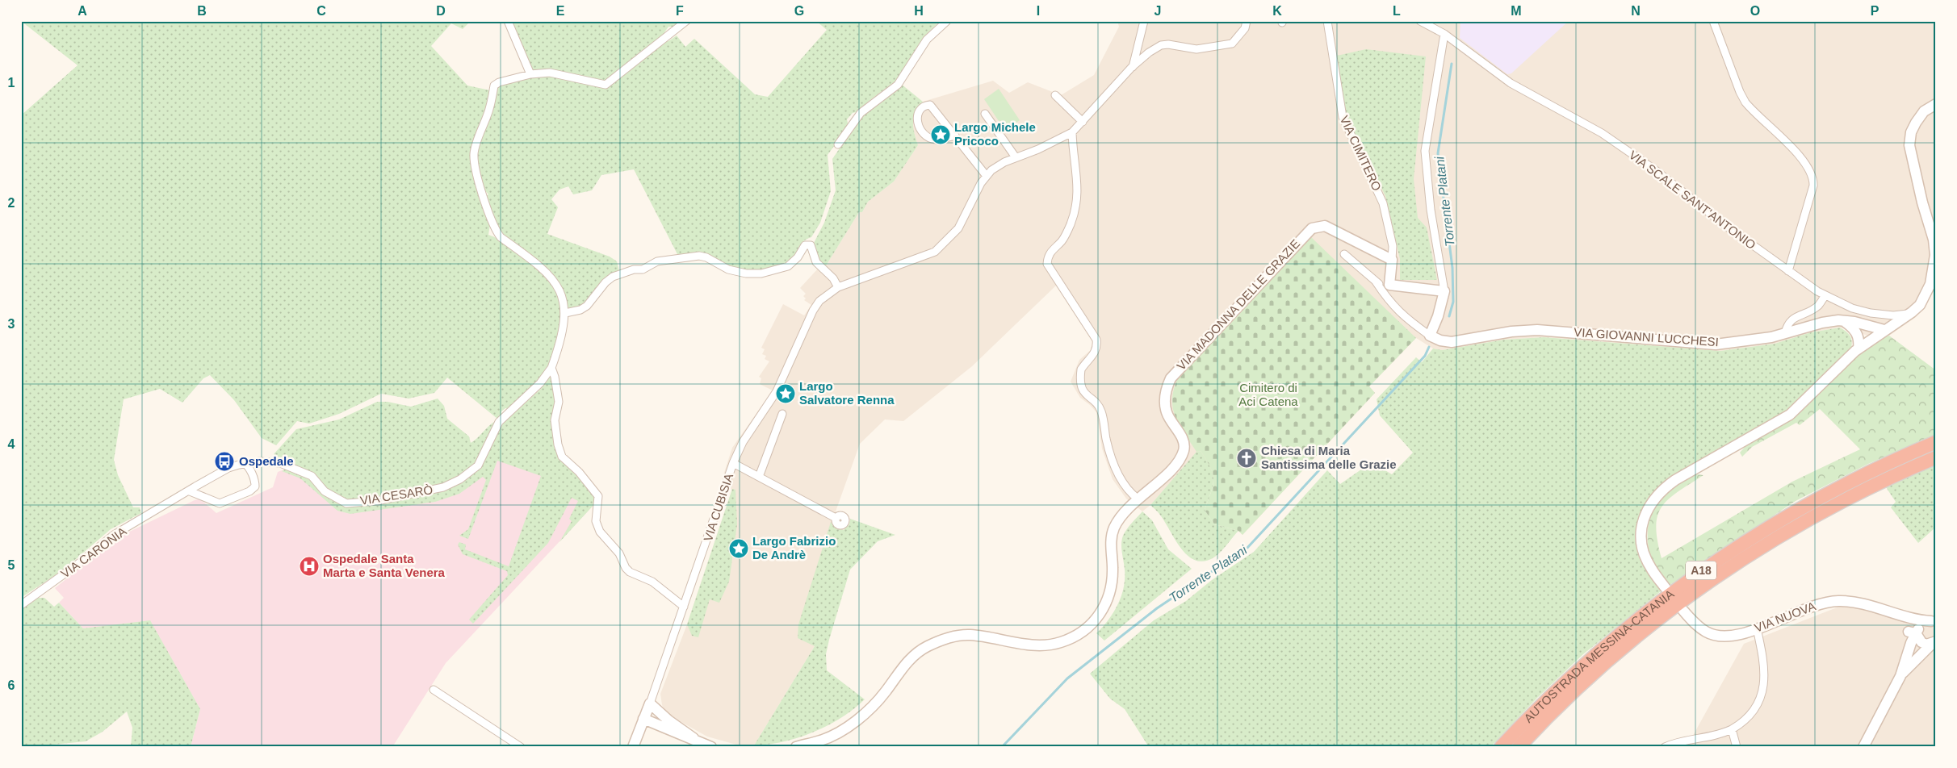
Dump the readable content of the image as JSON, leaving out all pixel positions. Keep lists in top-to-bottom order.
{
  "streets": {
    "highway": ["A18", "AUTOSTRADA MESSINA-CATANIA"],
    "street": [
      "VIA CIMITERO",
      "VIA SCALE SANT'ANTONIO",
      "VIA MADONNA DELLE GRAZIE",
      "VIA GIOVANNI LUCCHESI",
      "VIA CESARÒ",
      "VIA CUBISIA",
      "VIA CARONIA",
      "VIA NUOVA"
    ]
  },
  "crossings": [
    ["VIA CIMITERO", "VIA MADONNA DELLE GRAZIE"],
    ["VIA CESARÒ", "VIA CARONIA"]
  ],
  "water": ["Torrente Platani"],
  "parks": ["Cimitero di Aci Catena"],
  "places": {
    "place": ["Largo Michele Pricoco", "Largo Salvatore Renna", "Largo Fabrizio De Andrè"],
    "church": ["Chiesa di Maria Santissima delle Grazie"],
    "bus stop": ["Ospedale"],
    "hospital": ["Ospedale Santa Marta e Santa Venera"]
  },
  "grid": {
    "columns": [
      "A",
      "B",
      "C",
      "D",
      "E",
      "F",
      "G",
      "H",
      "I",
      "J",
      "K",
      "L",
      "M",
      "N",
      "O",
      "P"
    ],
    "rows": [
      "1",
      "2",
      "3",
      "4",
      "5",
      "6"
    ]
  }
}
